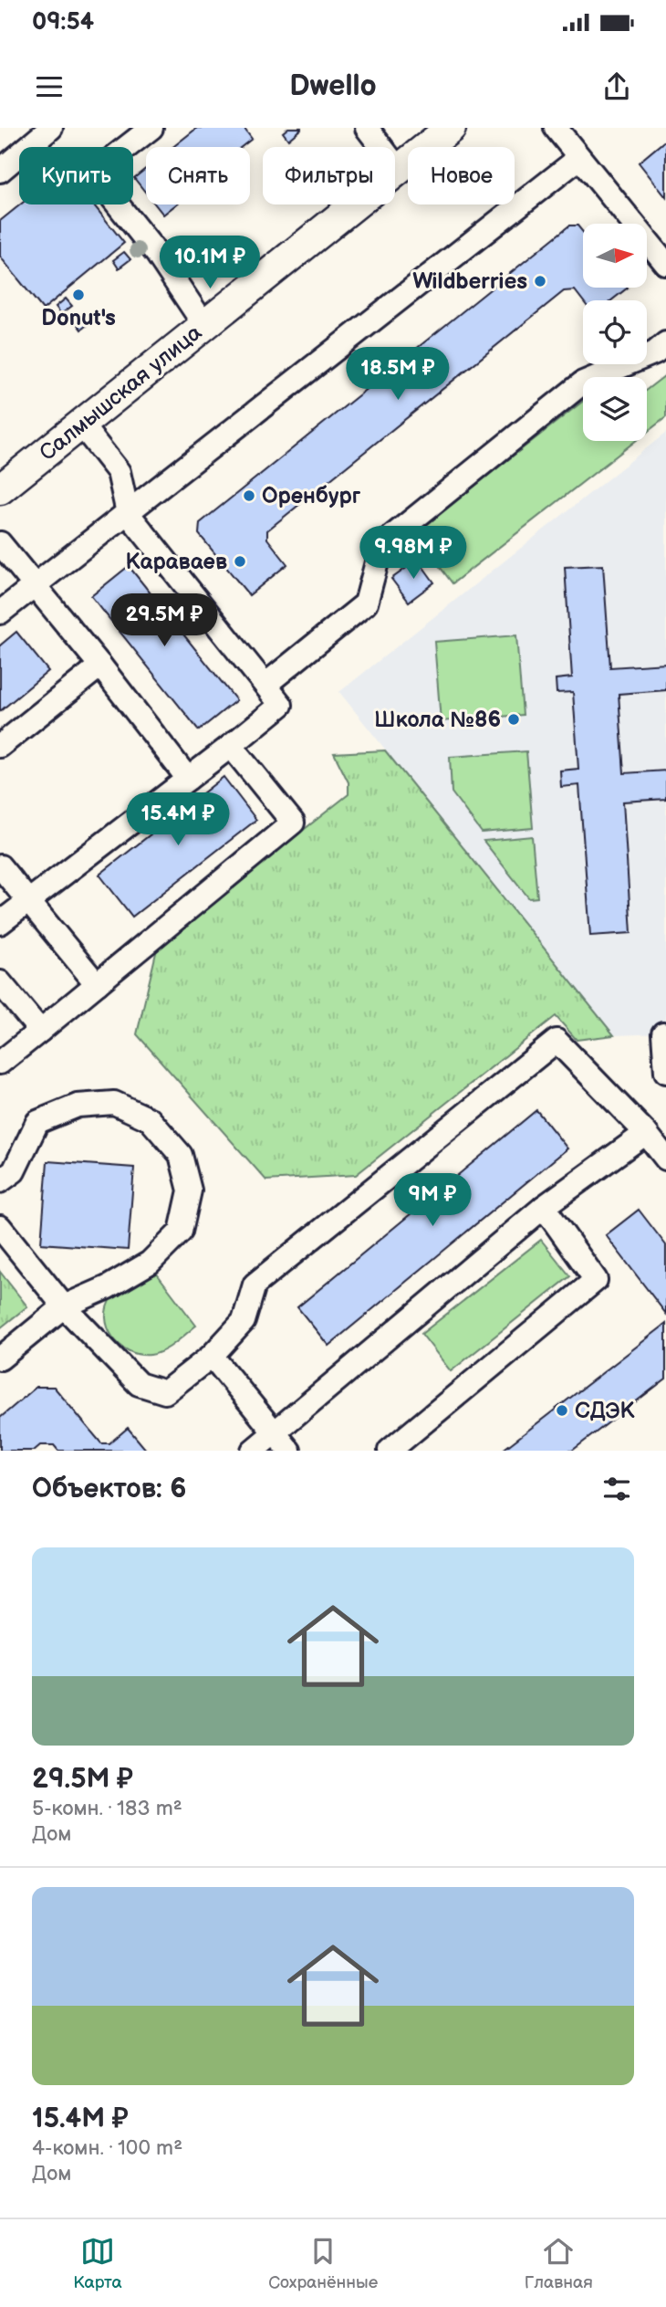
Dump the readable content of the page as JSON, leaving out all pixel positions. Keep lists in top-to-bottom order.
{
  "streets": {
    "main road": ["Салмышская улица"]
  },
  "places": [
    "Wildberries",
    "Donut's",
    "Оренбург",
    "Караваев",
    "Школа №86",
    "СДЭК"
  ],
  "north": "right",
  "page": {
    "status": "09:54",
    "header": "Dwello",
    "chip": [
      "Купить",
      "Снять",
      "Фильтры",
      "Новое"
    ],
    "price": [
      "10.1M ₽",
      "18.5M ₽",
      "9.98M ₽",
      "29.5M ₽",
      "15.4M ₽",
      "9M ₽"
    ],
    "heading": "Объектов: 6",
    "list": [
      {
        "name": "29.5M ₽",
        "note": "5-комн. · 183 m² · Дом"
      },
      {
        "name": "15.4M ₽",
        "note": "4-комн. · 100 m² · Дом"
      }
    ],
    "tabs": ["Карта", "Сохранённые", "Главная"]
  }
}
